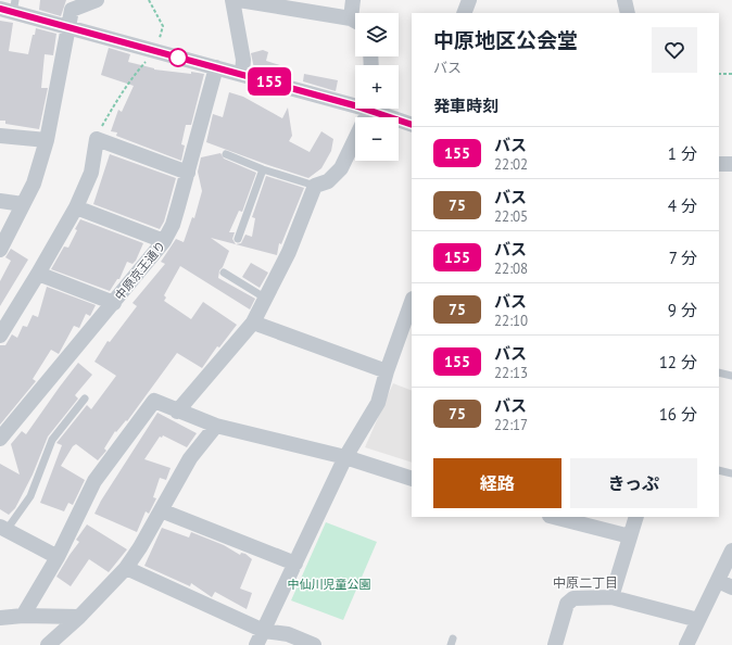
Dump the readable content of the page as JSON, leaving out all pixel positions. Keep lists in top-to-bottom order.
{
  "streets": {
    "street": ["中原京王通り"]
  },
  "districts": ["中原二丁目"],
  "parks": ["中仙川児童公園"],
  "lines": ["bus line 155"],
  "page": {
    "on_map": "155",
    "map_buttons": ["+", "−"],
    "heading": [
      ["中原地区公会堂", "バス"],
      "発車時刻"
    ],
    "list": [
      {
        "mark": "155",
        "name": "バス",
        "note": "22:02",
        "value": "1 分"
      },
      {
        "mark": "75",
        "name": "バス",
        "note": "22:05",
        "value": "4 分"
      },
      {
        "mark": "155",
        "name": "バス",
        "note": "22:08",
        "value": "7 分"
      },
      {
        "mark": "75",
        "name": "バス",
        "note": "22:10",
        "value": "9 分"
      },
      {
        "mark": "155",
        "name": "バス",
        "note": "22:13",
        "value": "12 分"
      },
      {
        "mark": "75",
        "name": "バス",
        "note": "22:17",
        "value": "16 分"
      }
    ],
    "buttons": ["経路", "きっぷ"]
  }
}
